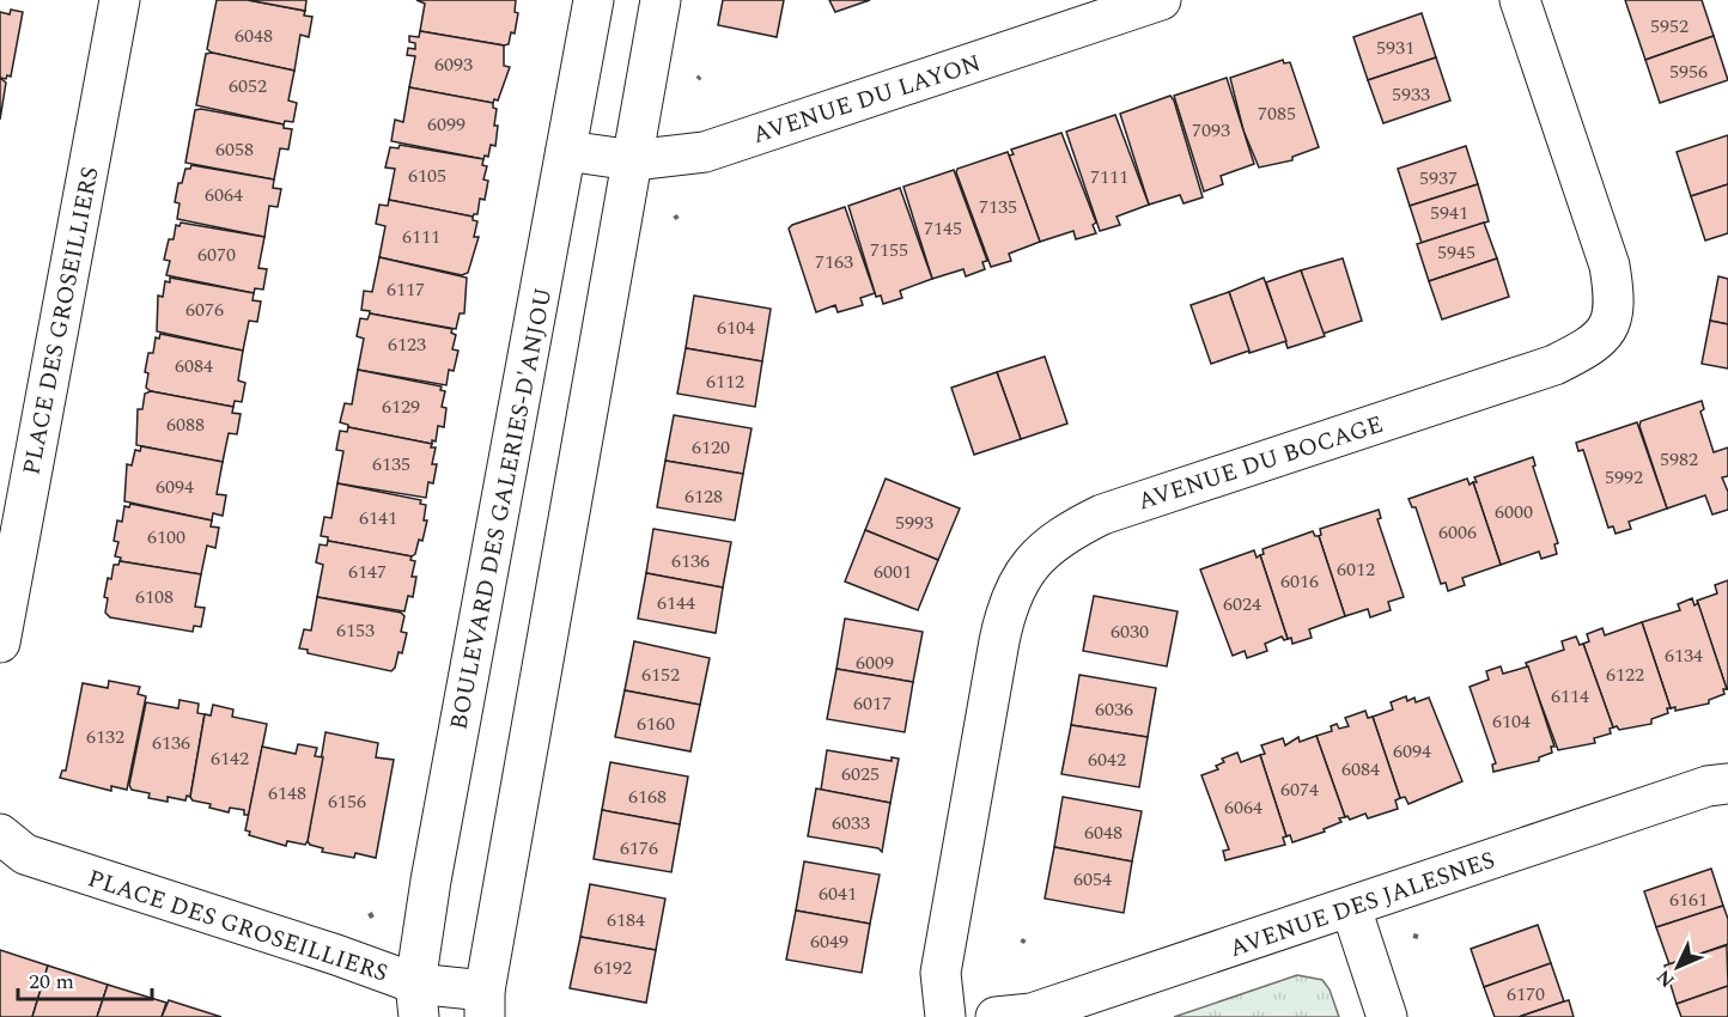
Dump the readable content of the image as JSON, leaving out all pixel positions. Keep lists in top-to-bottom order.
{
  "streets": {
    "street": [
      "AVENUE DU LAYON",
      "PLACE DES GROSEILLIERS",
      "AVENUE DU BOCAGE",
      "BOULEVARD DES GALERIES-D'ANJOU",
      "AVENUE DES JALESNES"
    ]
  },
  "crossings": [
    ["AVENUE DU LAYON", "BOULEVARD DES GALERIES-D'ANJOU"],
    ["PLACE DES GROSEILLIERS", "BOULEVARD DES GALERIES-D'ANJOU"]
  ],
  "house_numbers": [
    "5952",
    "6048",
    "5931",
    "6093",
    "5956",
    "6052",
    "5933",
    "7085",
    "6099",
    "7093",
    "6058",
    "6105",
    "7111",
    "5937",
    "6064",
    "7135",
    "5941",
    "7145",
    "6111",
    "7155",
    "5945",
    "6070",
    "7163",
    "6117",
    "6076",
    "6104",
    "6123",
    "6084",
    "6112",
    "6129",
    "6088",
    "6120",
    "5982",
    "6135",
    "5992",
    "6094",
    "6128",
    "6000",
    "6141",
    "5993",
    "6006",
    "6100",
    "6136",
    "6012",
    "6147",
    "6001",
    "6016",
    "6108",
    "6144",
    "6024",
    "6153",
    "6030",
    "6134",
    "6009",
    "6152",
    "6122",
    "6114",
    "6017",
    "6036",
    "6104",
    "6160",
    "6132",
    "6136",
    "6094",
    "6142",
    "6042",
    "6084",
    "6025",
    "6074",
    "6148",
    "6168",
    "6156",
    "6064",
    "6033",
    "6048",
    "6176",
    "6054",
    "6041",
    "6161",
    "6184",
    "6049",
    "6192",
    "6170"
  ],
  "scale_bar": "20 m",
  "north": "bottom left"
}
